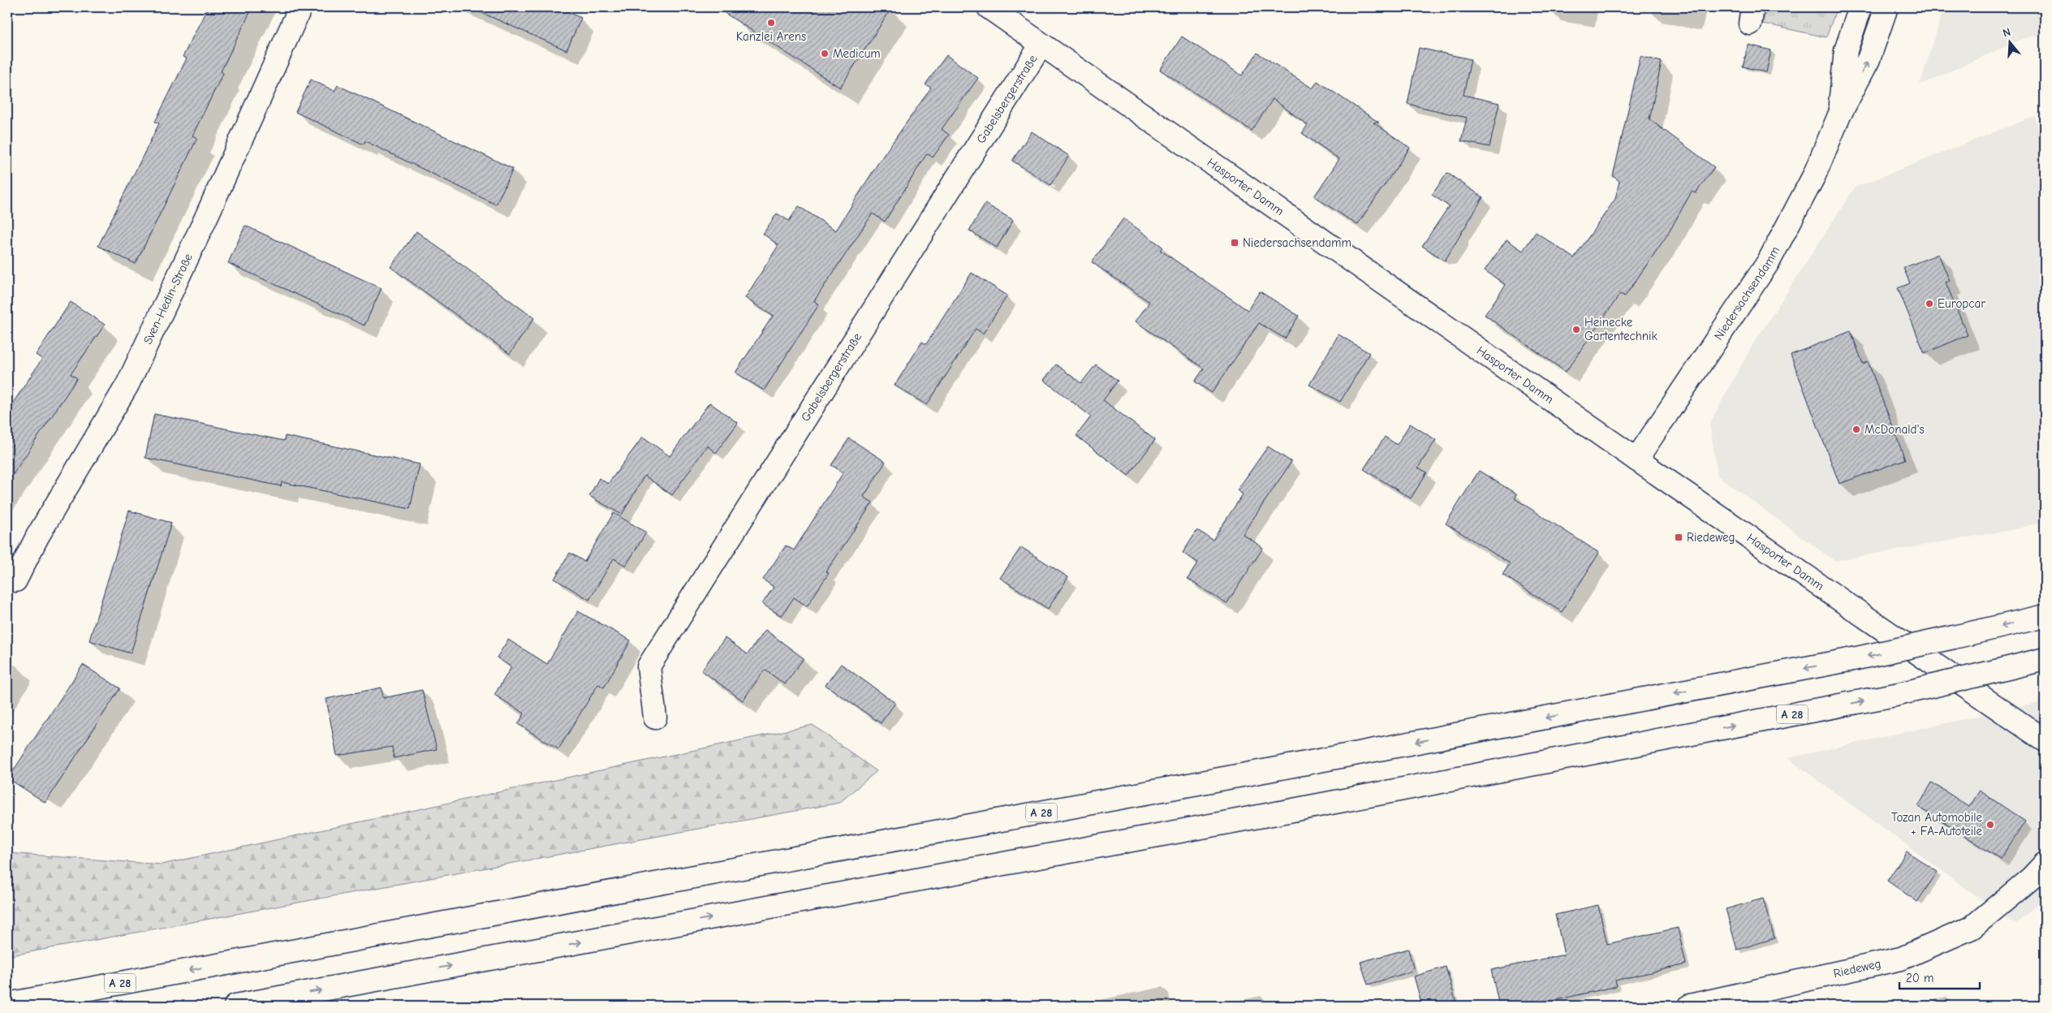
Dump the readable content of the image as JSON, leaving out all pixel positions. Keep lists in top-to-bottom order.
{
  "streets": {
    "main road": [
      "Gabelsbergerstraße",
      "Hasporter Damm",
      "Niedersachsendamm",
      "Sven-Hedin-Straße",
      "A 28",
      "Riedeweg"
    ]
  },
  "crossings": [
    ["Gabelsbergerstraße", "Hasporter Damm"],
    ["Hasporter Damm", "Niedersachsendamm"]
  ],
  "places": {
    "other": [
      "Kanzlei Arens",
      "Medicum",
      "Europcar",
      "Heinecke Gartentechnik",
      "McDonald's",
      "Tozan Automobile + FA-Autoteile"
    ],
    "transit": ["Niedersachsendamm", "Riedeweg"]
  },
  "scale_bar": "20 m",
  "north": "top"
}
